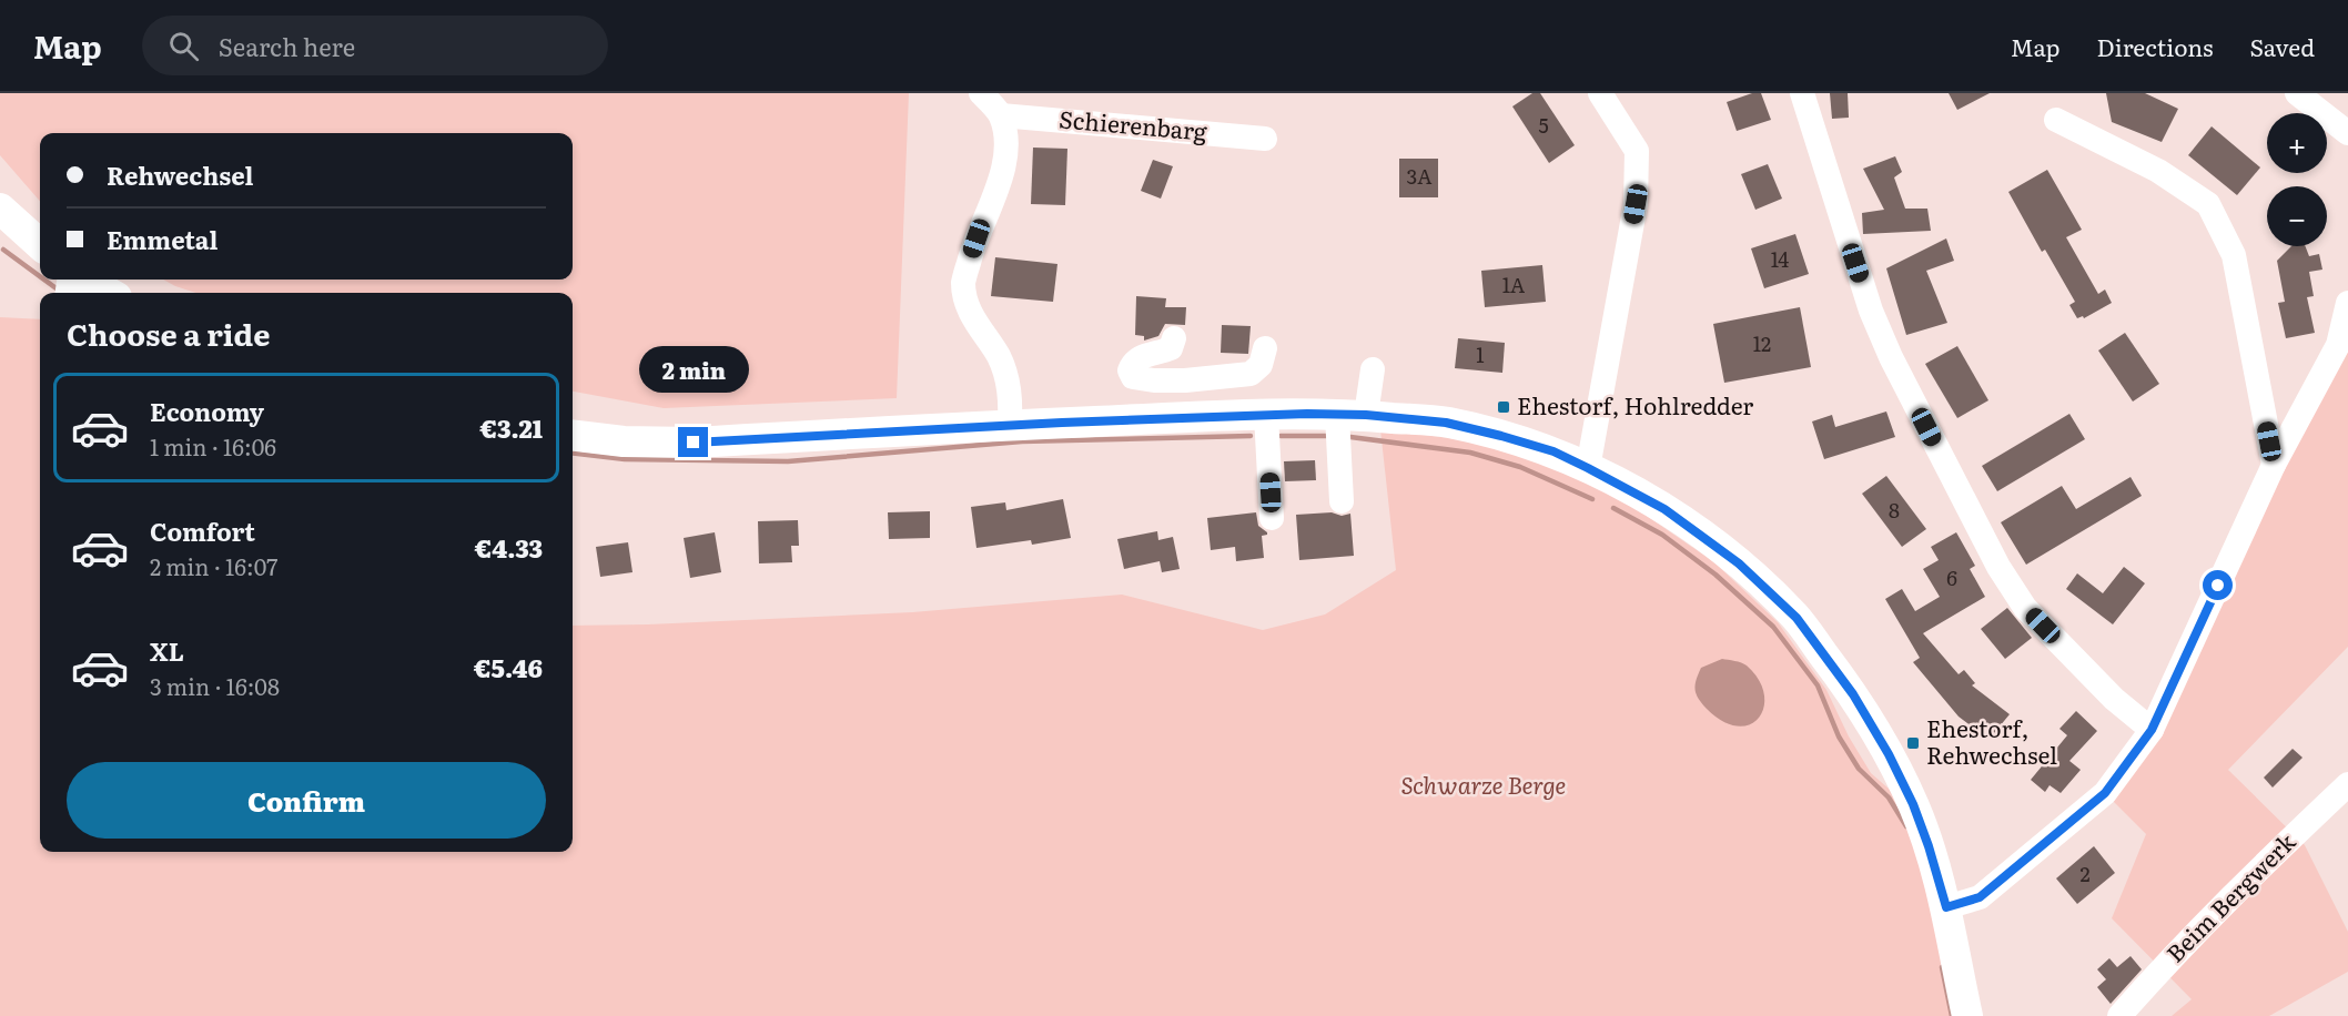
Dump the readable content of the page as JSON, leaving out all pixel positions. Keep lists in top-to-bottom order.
{
  "streets": {
    "street": ["Schierenbarg", "Beim Bergwerk"]
  },
  "parks": ["Schwarze Berge"],
  "places": {
    "transit": ["Ehestorf, Hohlredder", "Ehestorf, Rehwechsel"]
  },
  "house_numbers": [
    "5",
    "3A",
    "14",
    "1A",
    "12",
    "1",
    "8",
    "6",
    "2"
  ],
  "page": {
    "header": "Map",
    "search": "Search here",
    "nav": ["Map", "Directions", "Saved"],
    "map_buttons": ["+", "−"],
    "banner": ["Rehwechsel", "Emmetal"],
    "heading": "Choose a ride",
    "bubble": "2 min",
    "list": [
      {
        "name": "Economy",
        "note": "1 min · 16:06",
        "value": "€3.21"
      },
      {
        "name": "Comfort",
        "note": "2 min · 16:07",
        "value": "€4.33"
      },
      {
        "name": "XL",
        "note": "3 min · 16:08",
        "value": "€5.46"
      }
    ],
    "buttons": "Confirm"
  }
}
